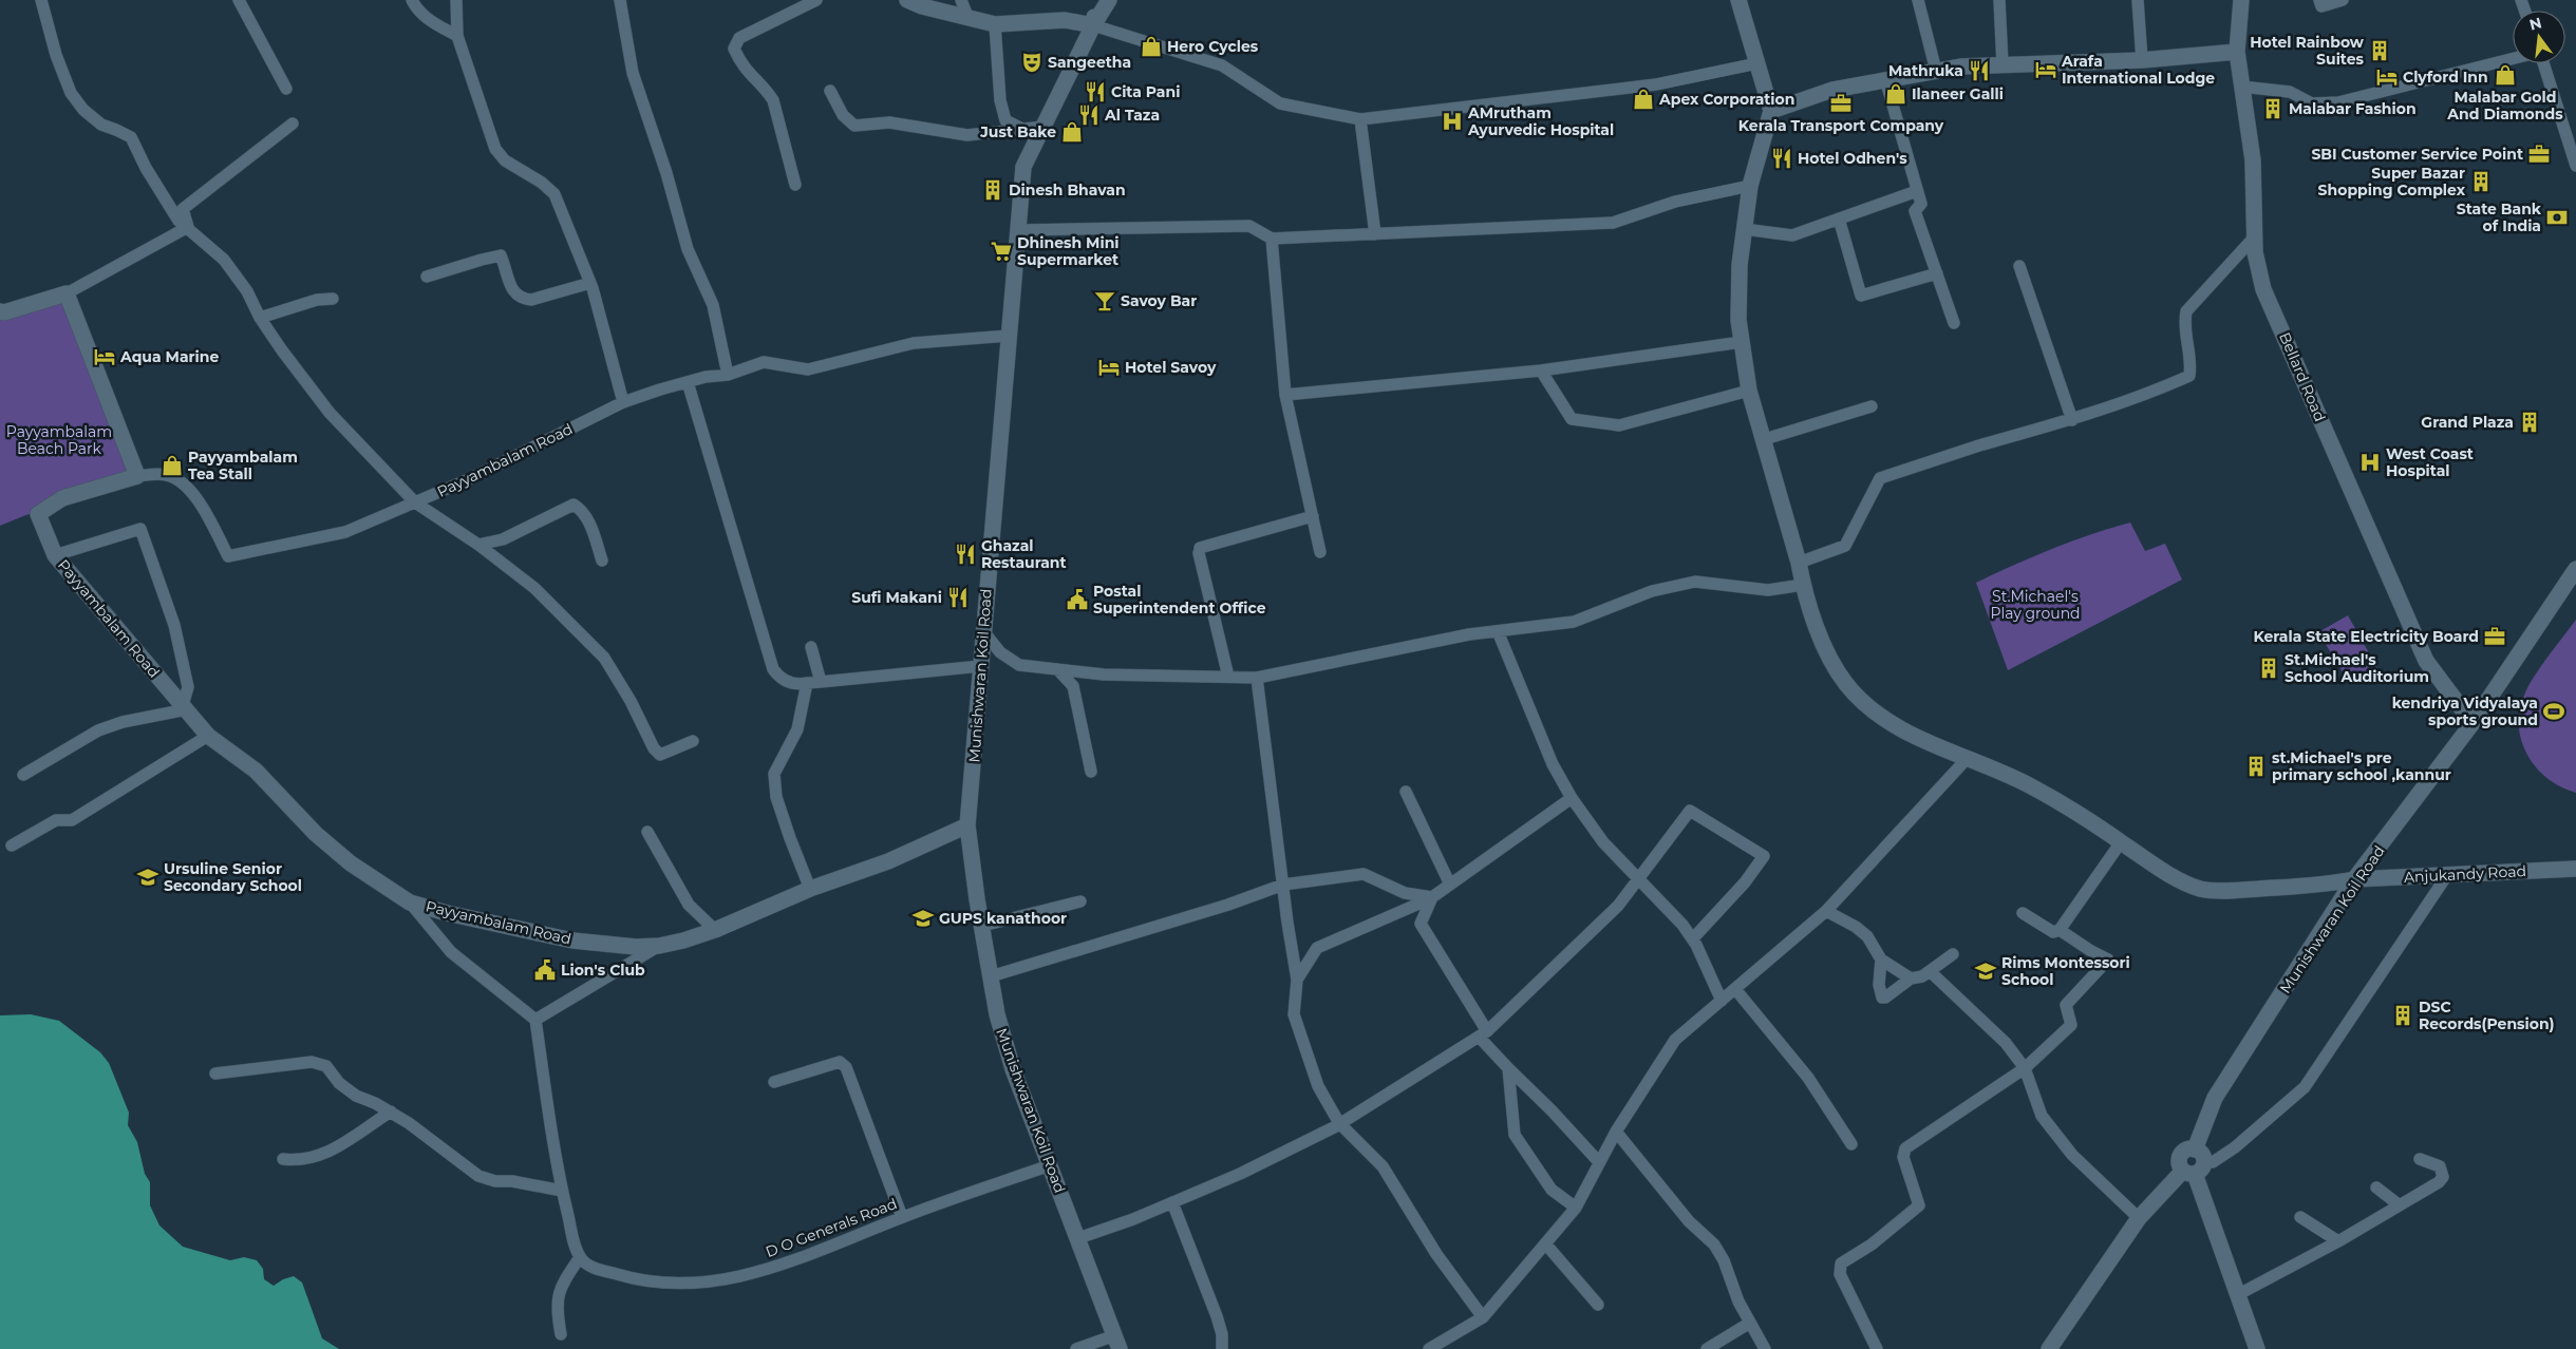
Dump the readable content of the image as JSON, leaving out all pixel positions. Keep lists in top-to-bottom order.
{
  "streets": {
    "main road": [
      "Bellard Road",
      "Payyambalam Road",
      "Munishwaran Koil Road",
      "Anjukandy Road"
    ],
    "street": ["D O Generals Road"]
  },
  "crossings": [
    ["Bellard Road", "Munishwaran Koil Road"],
    ["Payyambalam Road", "Munishwaran Koil Road"],
    ["Munishwaran Koil Road", "Anjukandy Road"],
    ["Munishwaran Koil Road", "D O Generals Road"]
  ],
  "parks": ["Payyambalam Beach Park", "St.Michael's Play ground"],
  "places": {
    "shop": [
      "Hero Cycles",
      "Malabar Gold And Diamonds",
      "Ilaneer Galli",
      "Apex Corporation",
      "Just Bake",
      "Payyambalam Tea Stall"
    ],
    "building": [
      "Hotel Rainbow Suites",
      "Malabar Fashion",
      "Super Bazar Shopping Complex",
      "Dinesh Bhavan",
      "Grand Plaza",
      "St.Michael's School Auditorium",
      "st.Michael's pre primary school ,kannur",
      "DSC Records(Pension)"
    ],
    "theatre": ["Sangeetha"],
    "hotel": [
      "Arafa International Lodge",
      "Clyford Inn",
      "Aqua Marine",
      "Hotel Savoy"
    ],
    "restaurant": [
      "Mathruka",
      "Cita Pani",
      "Al Taza",
      "Hotel Odhen's",
      "Ghazal Restaurant",
      "Sufi Makani"
    ],
    "office": ["Kerala Transport Company", "SBI Customer Service Point", "Kerala State Electricity Board"],
    "hospital": ["AMrutham Ayurvedic Hospital", "West Coast Hospital"],
    "bank": ["State Bank of India"],
    "supermarket": ["Dhinesh Mini Supermarket"],
    "bar": ["Savoy Bar"],
    "public building": ["Postal Superintendent Office", "Lion's Club"],
    "sports": ["kendriya Vidyalaya sports ground"],
    "school or university": ["Ursuline Senior Secondary School", "GUPS kanathoor", "Rims Montessori School"]
  },
  "north": "top"
}
